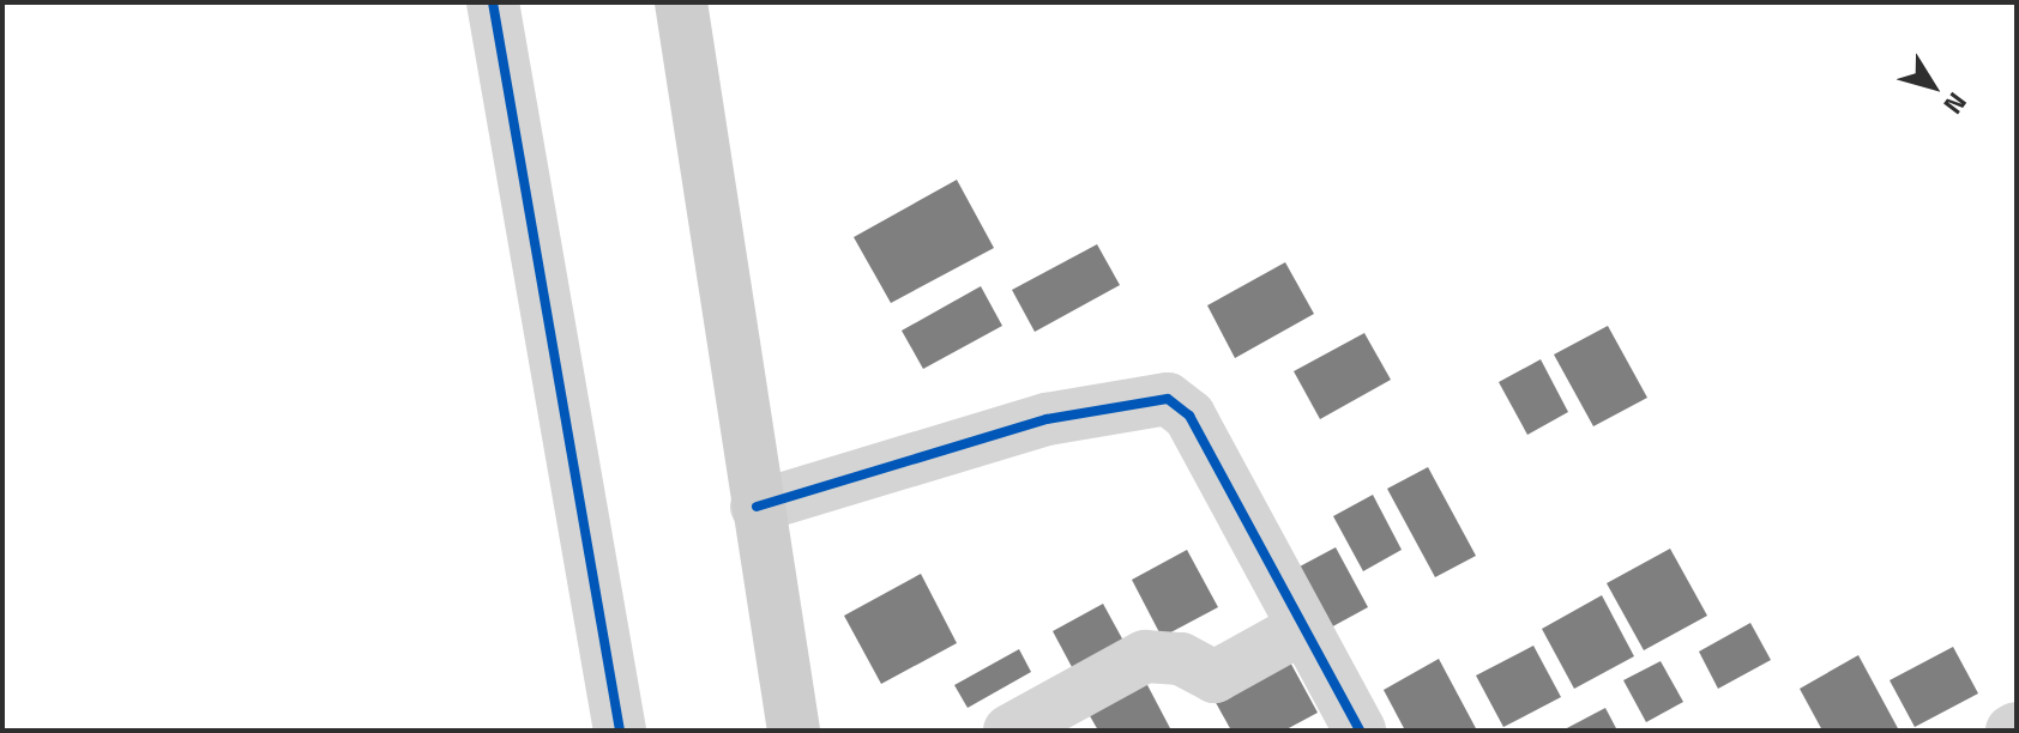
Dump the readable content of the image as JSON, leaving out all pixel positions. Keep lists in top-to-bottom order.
{
  "north": "bottom right"
}
